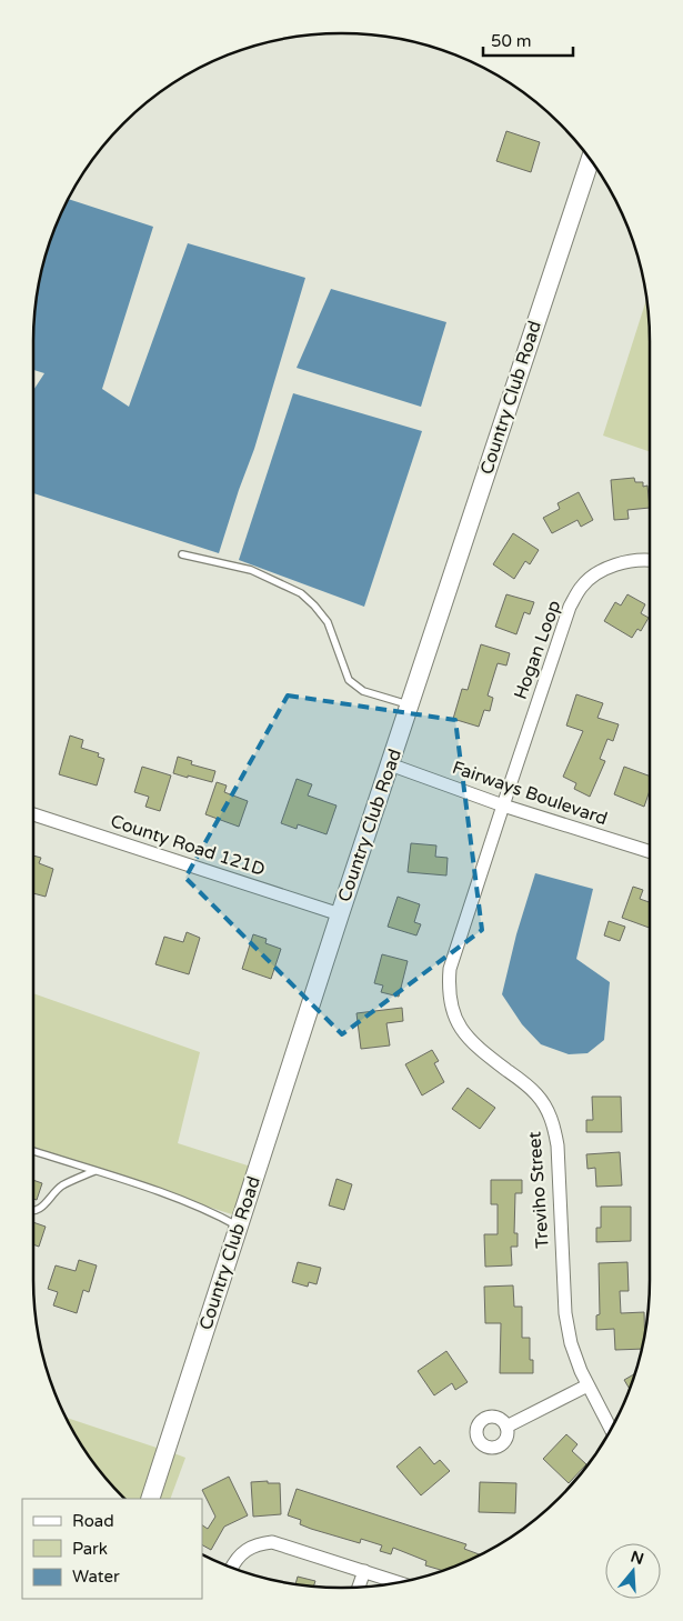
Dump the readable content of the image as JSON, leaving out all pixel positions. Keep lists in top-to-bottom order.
{
  "streets": {
    "street": [
      "Country Club Road",
      "Hogan Loop",
      "Fairways Boulevard",
      "County Road 121D",
      "Treviho Street"
    ]
  },
  "crossings": [
    ["Country Club Road", "Fairways Boulevard"],
    ["Country Club Road", "County Road 121D"],
    ["Hogan Loop", "Fairways Boulevard"],
    ["Hogan Loop", "Treviho Street"],
    ["Fairways Boulevard", "Treviho Street"]
  ],
  "legend": ["Road", "Park", "Water"],
  "scale_bar": "50 m",
  "north": "top"
}
